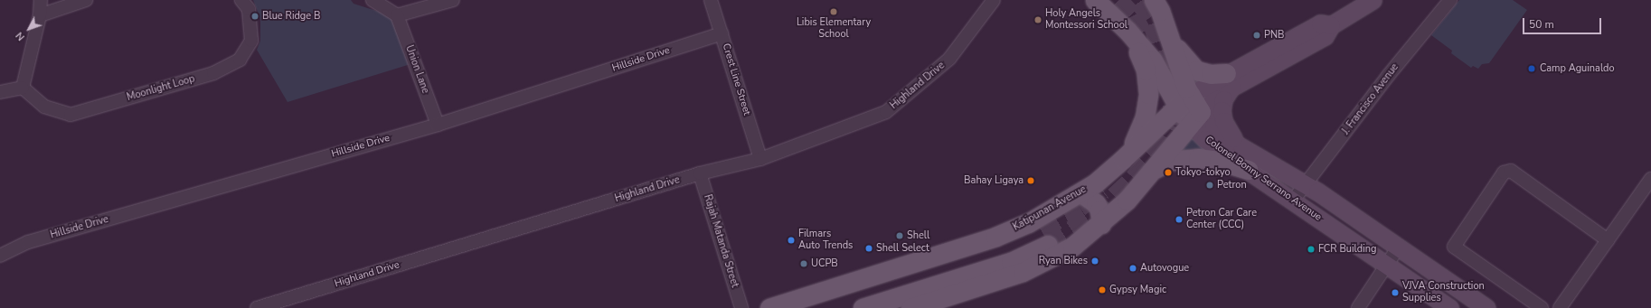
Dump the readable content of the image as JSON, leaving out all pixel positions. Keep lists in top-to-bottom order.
{
  "streets": {
    "main road": ["Colonel Bonny Serrano Avenue", "Katipunan Avenue"],
    "street": [
      "Hillside Drive",
      "Union Lane",
      "Crest Line Street",
      "Highland Drive",
      "Moonlight Loop",
      "J. Francisco Avenue",
      "Rajah Matanda Street"
    ]
  },
  "crossings": [
    ["Hillside Drive", "Union Lane"],
    ["Hillside Drive", "Crest Line Street"],
    ["Crest Line Street", "Highland Drive"],
    ["Highland Drive", "Rajah Matanda Street"],
    ["J. Francisco Avenue", "Colonel Bonny Serrano Avenue"],
    ["Colonel Bonny Serrano Avenue", "Katipunan Avenue"]
  ],
  "places": [
    "Libis Elementary School",
    "Blue Ridge B",
    "Holy Angels Montessori School",
    "PNB",
    "Camp Aguinaldo",
    "Tokyo-tokyo",
    "Bahay Ligaya",
    "Petron",
    "Petron Car Care Center (CCC)",
    "Shell",
    "Filmars Auto Trends",
    "Shell Select",
    "FCR Building",
    "Ryan Bikes",
    "UCPB",
    "Autovogue",
    "Gypsy Magic",
    "VJVA Construction Supplies"
  ],
  "scale_bar": "50 m",
  "north": "bottom left"
}
